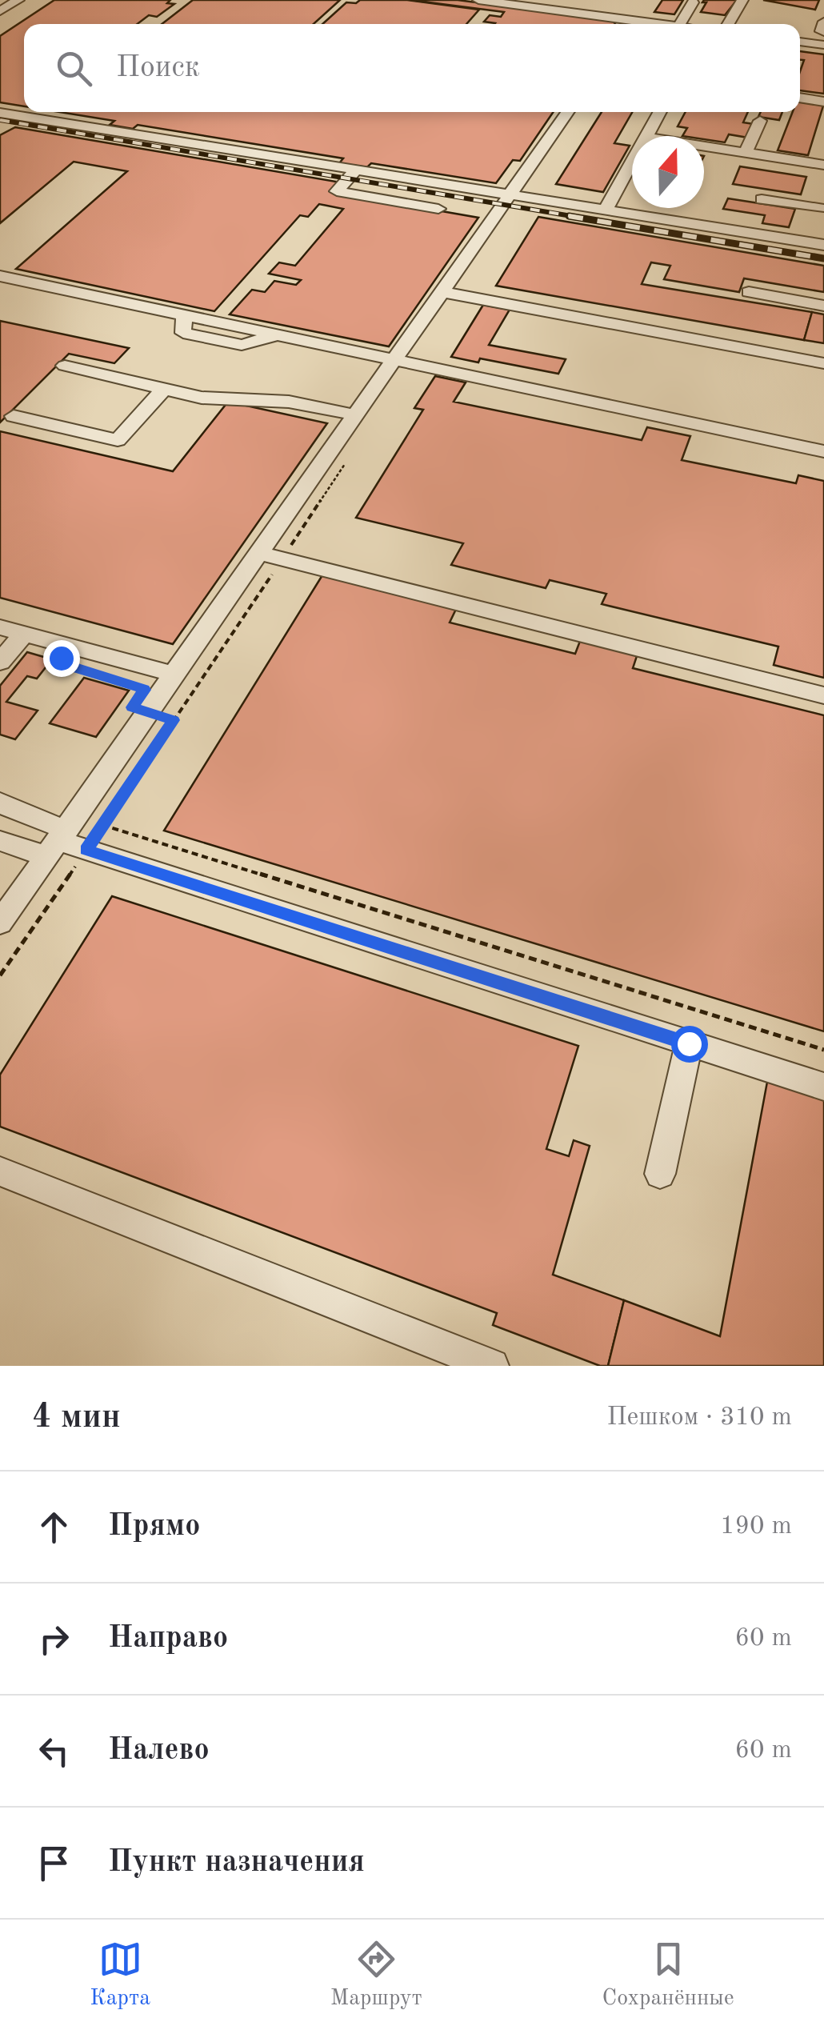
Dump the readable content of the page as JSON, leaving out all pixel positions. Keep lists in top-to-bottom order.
{
  "north": "top",
  "page": {
    "search": "Поиск",
    "heading": ["4 мин", "Пешком · 310 m"],
    "list": [
      ["Прямо", "190 m"],
      ["Направо", "60 m"],
      ["Налево", "60 m"],
      "Пункт назначения"
    ],
    "nav": ["Карта", "Маршрут", "Сохранённые"]
  }
}
